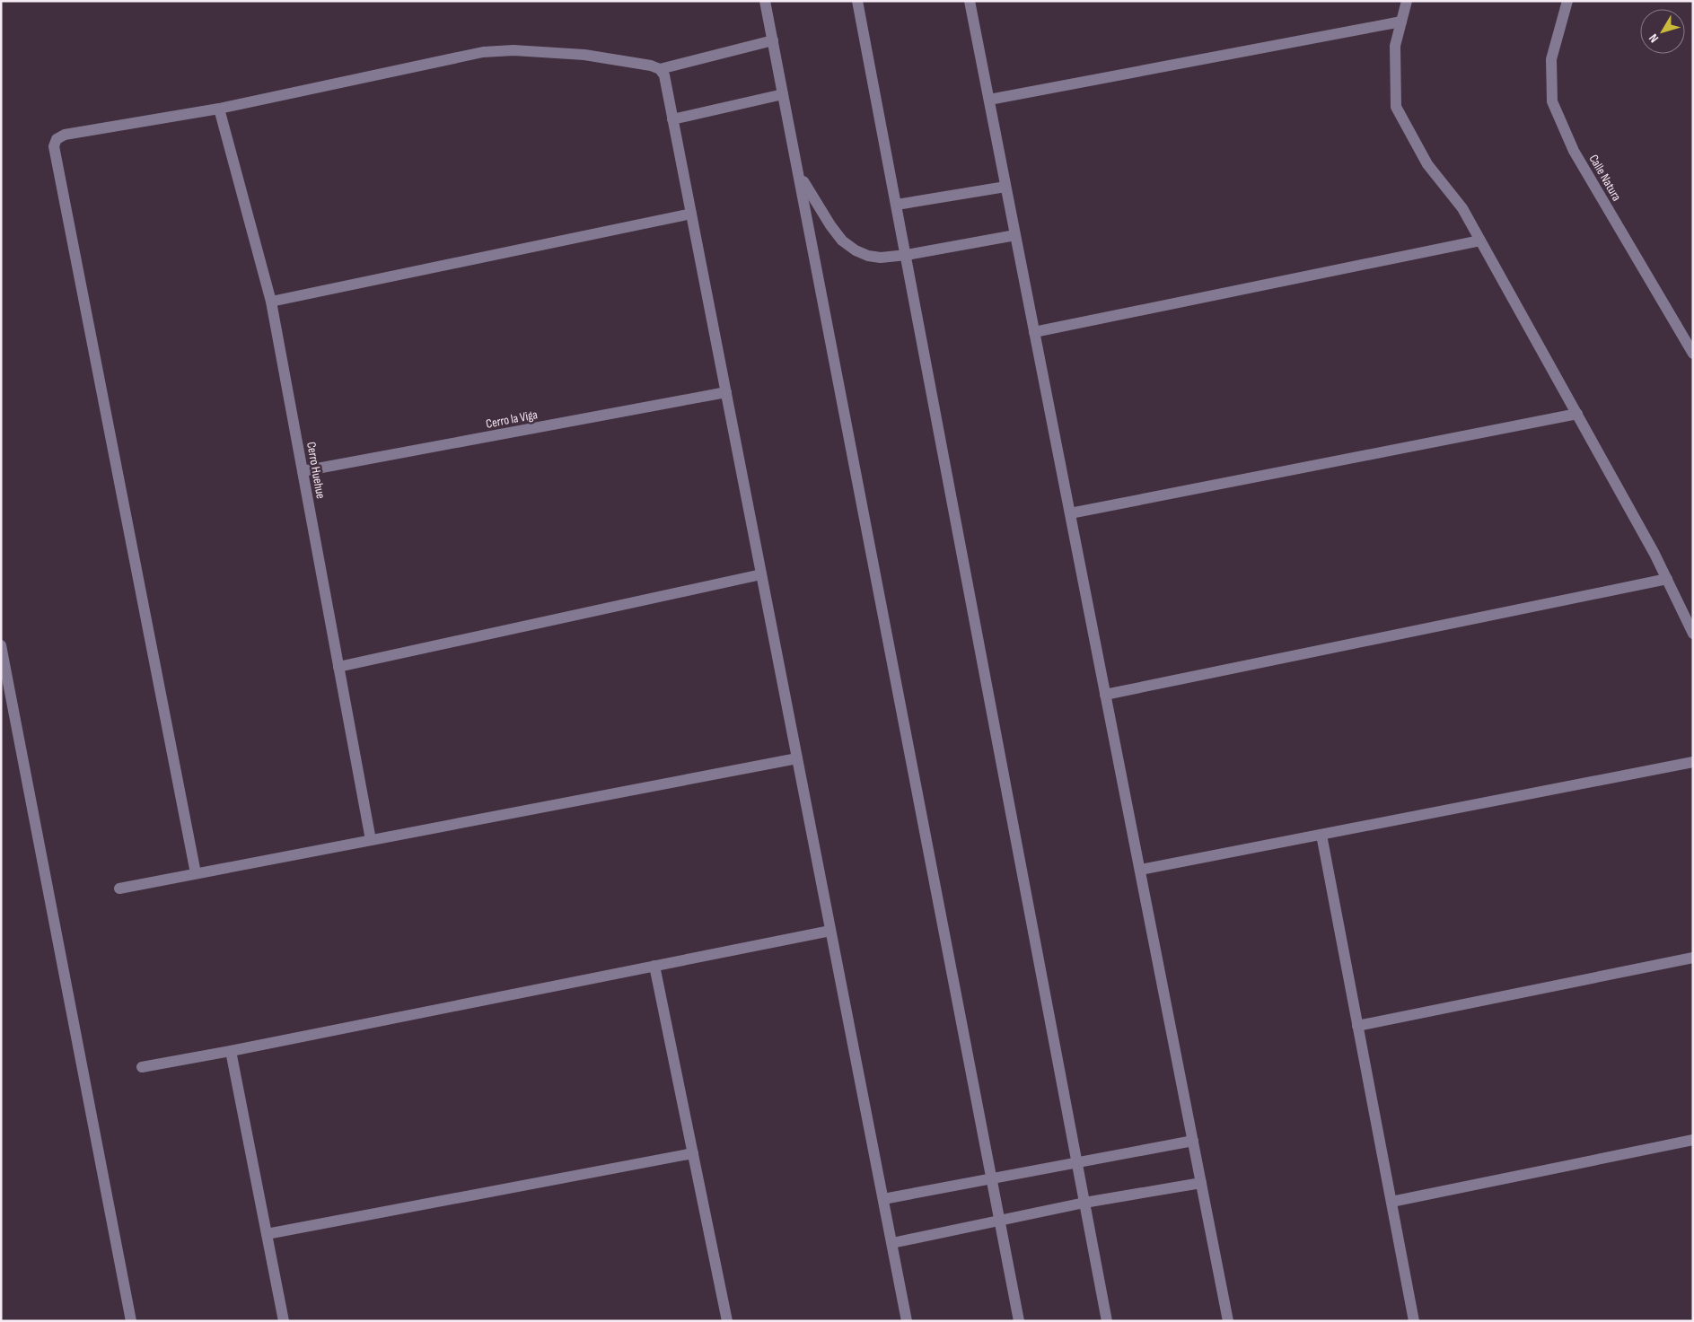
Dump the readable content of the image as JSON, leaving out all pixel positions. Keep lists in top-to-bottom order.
{
  "streets": {
    "street": ["Calle Natura", "Cerro la Viga", "Cerro Huehue"]
  },
  "crossings": [
    ["Cerro la Viga", "Cerro Huehue"]
  ],
  "north": "bottom left"
}
